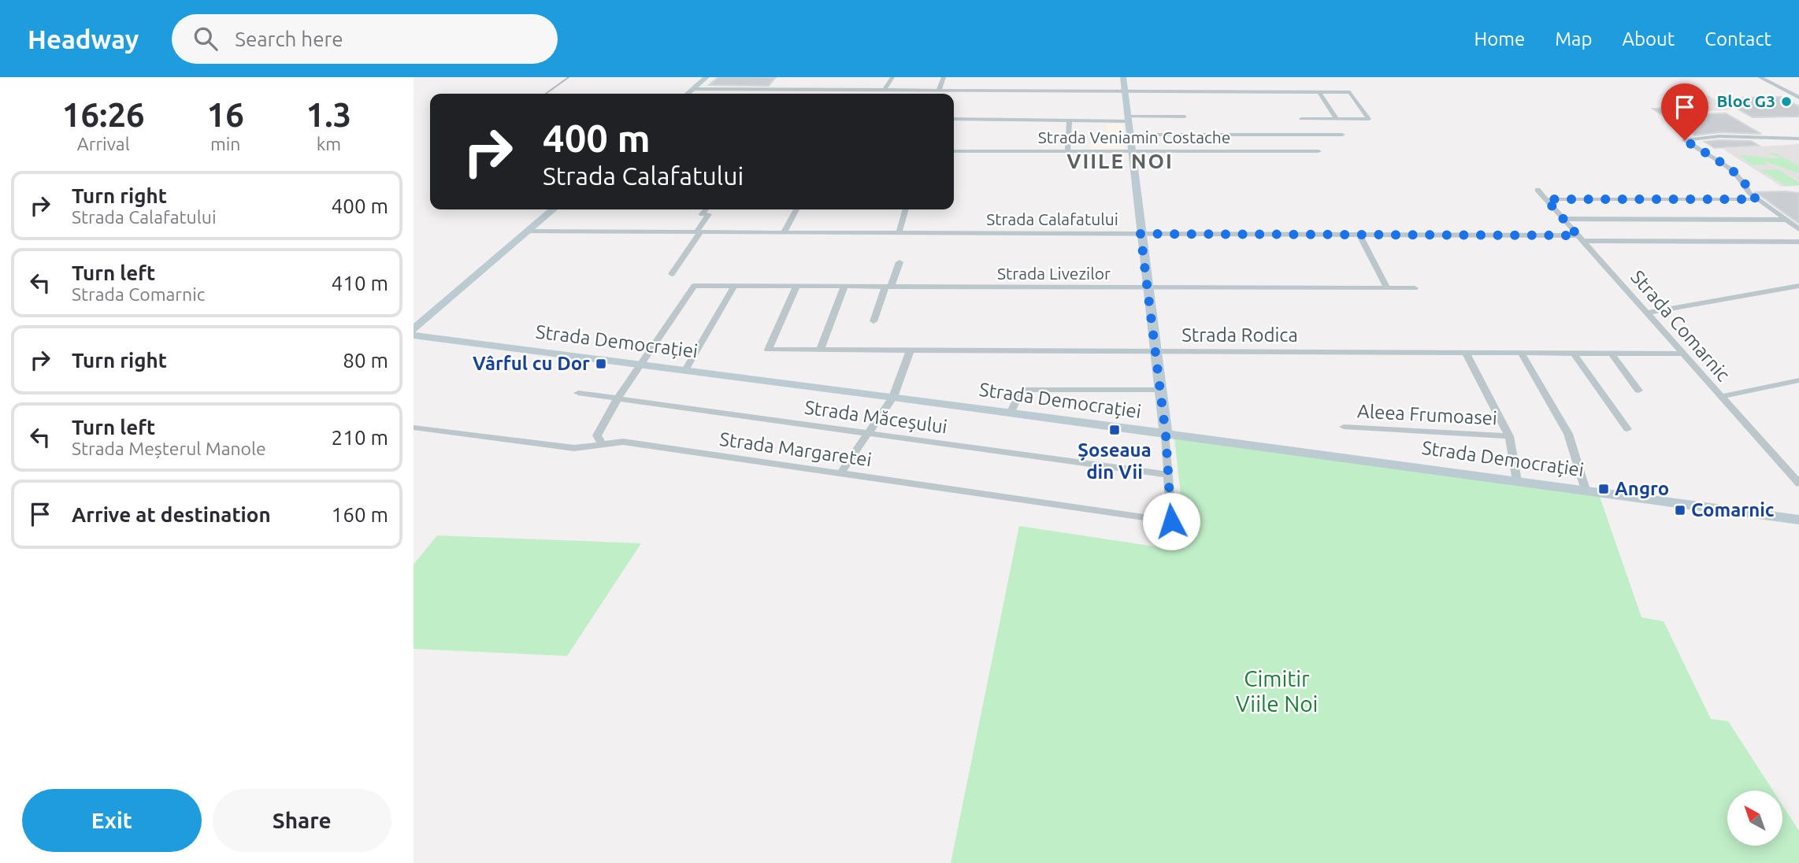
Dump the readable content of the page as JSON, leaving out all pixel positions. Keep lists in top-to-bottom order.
{
  "streets": {
    "street": [
      "Strada Veniamin Costache",
      "Strada Calafatului",
      "Strada Livezilor",
      "Strada Comarnic",
      "Strada Rodica",
      "Strada Democrației",
      "Aleea Frumoasei",
      "Strada Măceșului",
      "Strada Margaretei"
    ]
  },
  "crossings": [
    ["Strada Calafatului", "Strada Comarnic"],
    ["Strada Livezilor", "Strada Rodica"],
    ["Strada Livezilor", "Strada Democrației"],
    ["Strada Comarnic", "Strada Rodica"],
    ["Strada Măceșului", "Strada Margaretei"]
  ],
  "districts": ["VIILE NOI"],
  "parks": ["Cimitir Viile Noi"],
  "places": {
    "other": ["Bloc G3"],
    "transit": [
      "Vârful cu Dor",
      "Șoseaua din Vii",
      "Angro",
      "Comarnic"
    ]
  },
  "north": "top left",
  "page": {
    "header": "Headway",
    "search": "Search here",
    "nav": [
      "Home",
      "Map",
      "About",
      "Contact"
    ],
    "eta": [
      "16:26",
      "Arrival",
      "16",
      "min",
      "1.3",
      "km"
    ],
    "turn": ["400 m", "Strada Calafatului"],
    "list": [
      {
        "name": "Turn right",
        "note": "Strada Calafatului",
        "value": "400 m"
      },
      {
        "name": "Turn left",
        "note": "Strada Comarnic",
        "value": "410 m"
      },
      {
        "name": "Turn right",
        "value": "80 m"
      },
      {
        "name": "Turn left",
        "note": "Strada Meșterul Manole",
        "value": "210 m"
      },
      {
        "name": "Arrive at destination",
        "value": "160 m"
      }
    ],
    "buttons": ["Exit", "Share"]
  }
}
